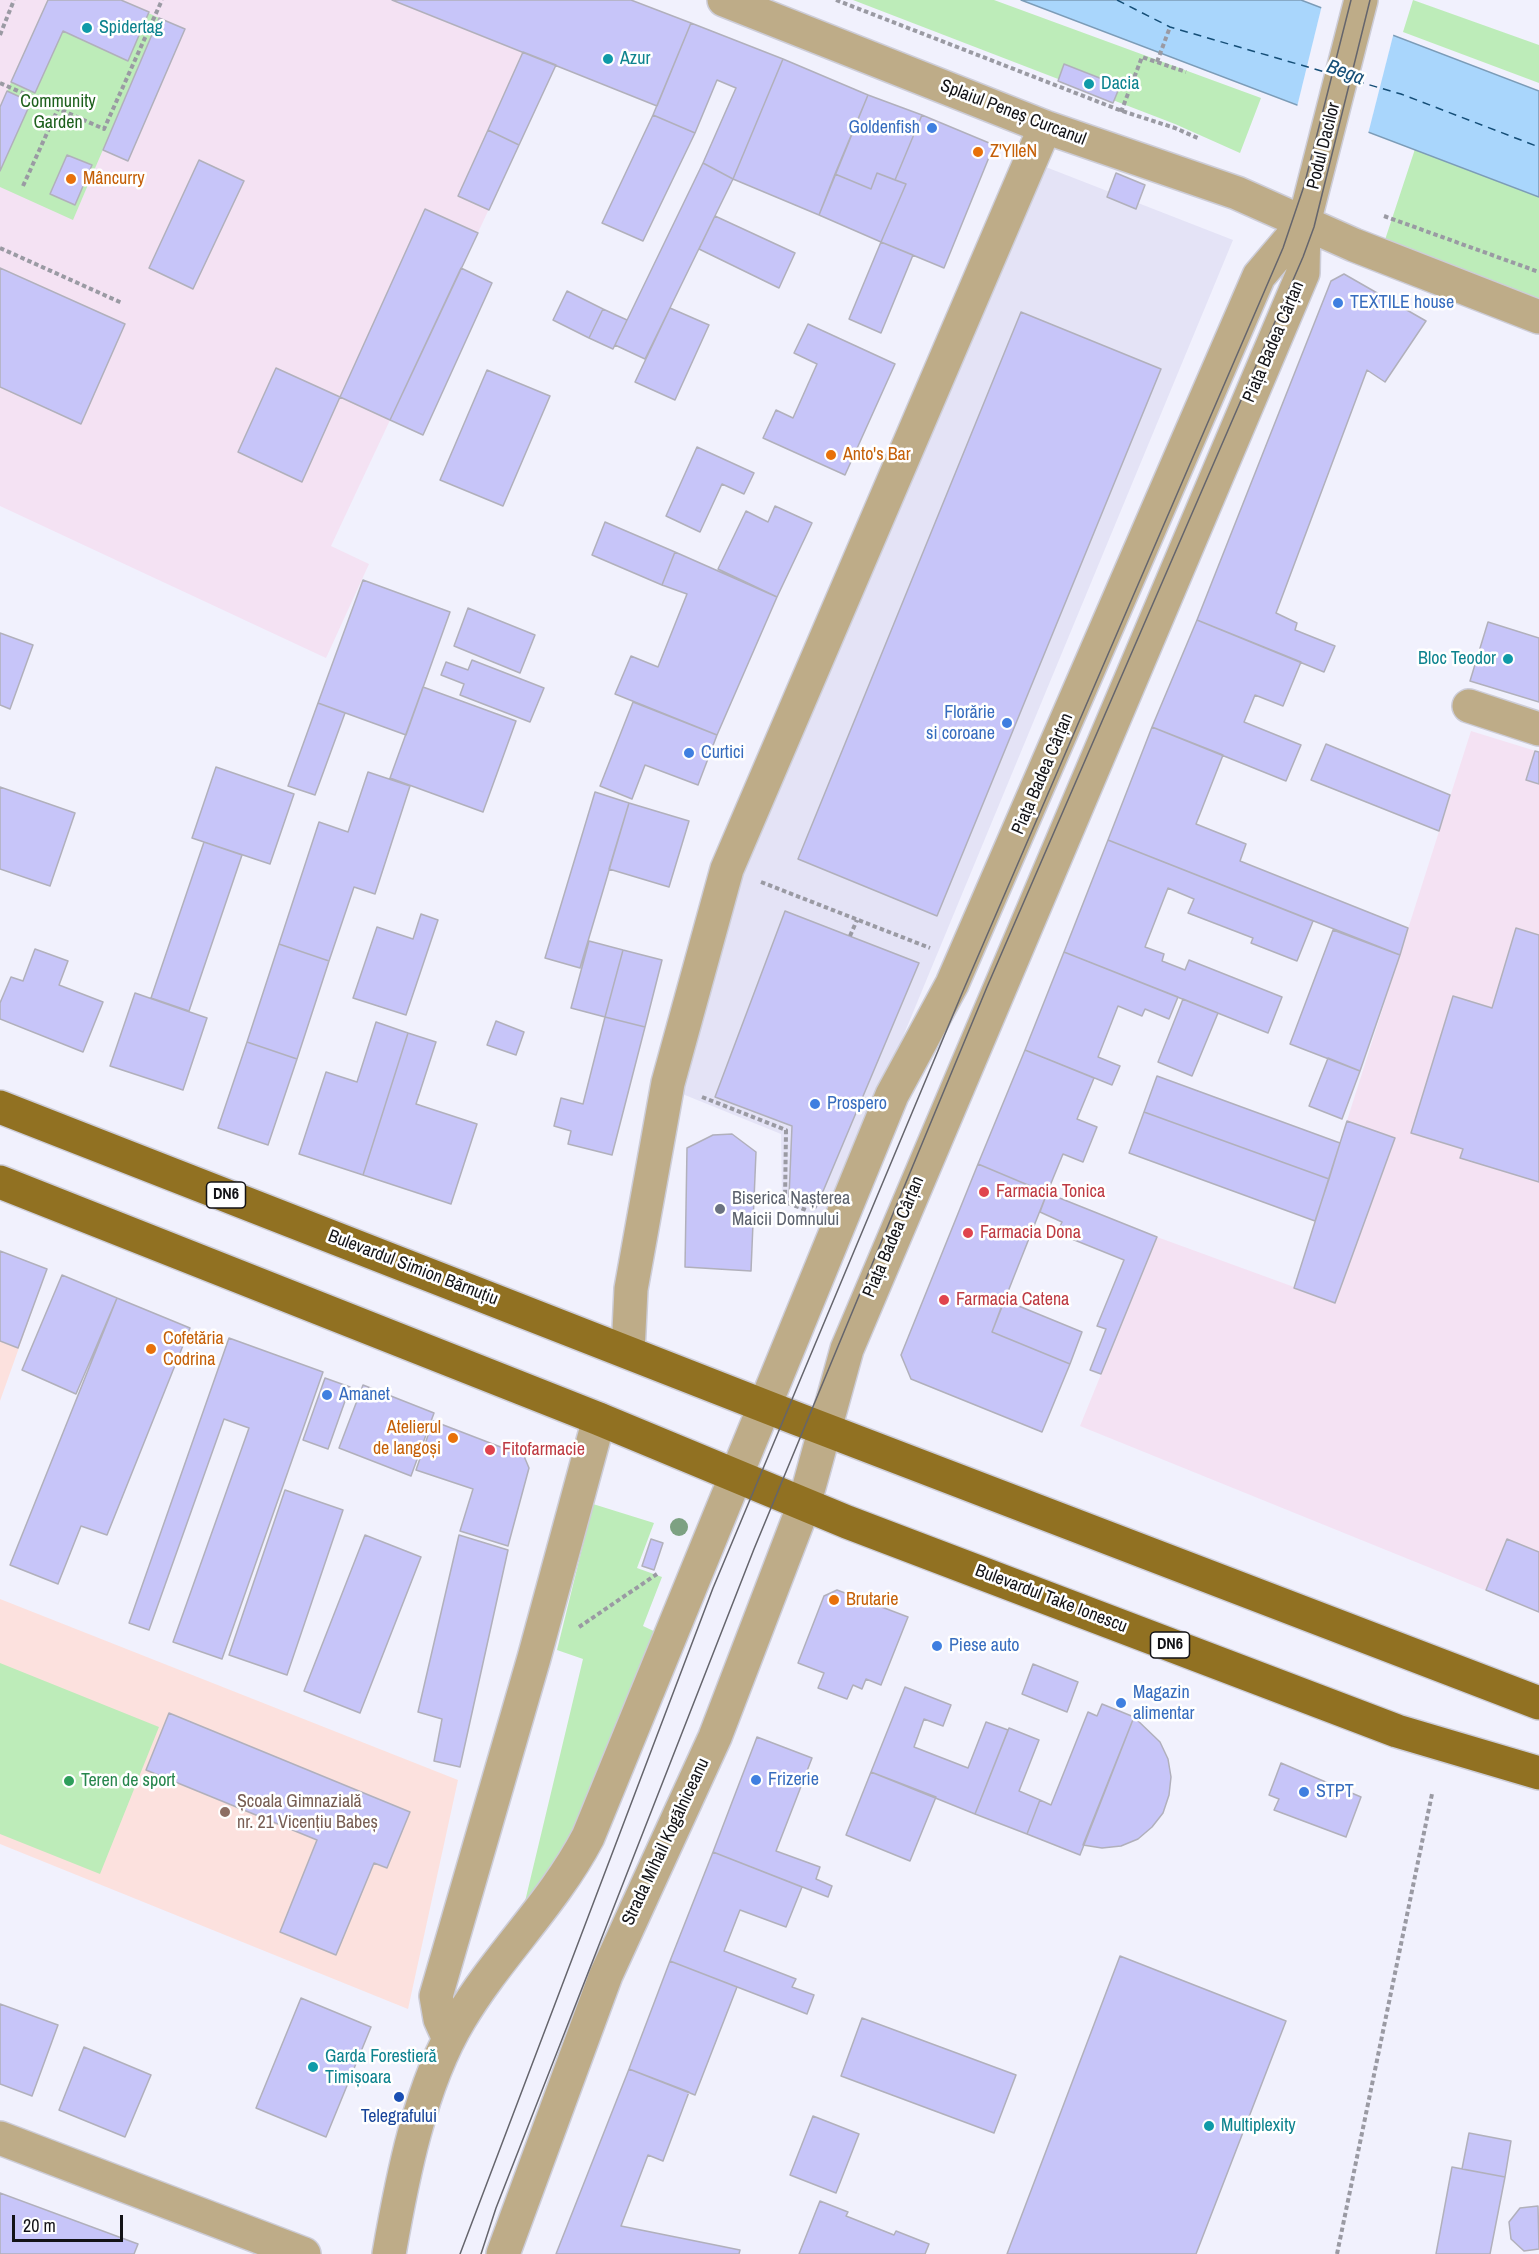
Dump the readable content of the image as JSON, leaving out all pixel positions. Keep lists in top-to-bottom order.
{
  "streets": {
    "main road": ["DN6", "Bulevardul Simion Bărnuțiu", "Bulevardul Take Ionescu"],
    "street": [
      "Splaiul Peneș Curcanul",
      "Podul Dacilor",
      "Piața Badea Cârțan",
      "Strada Mihail Kogălniceanu"
    ]
  },
  "crossings": [
    ["Splaiul Peneș Curcanul", "Podul Dacilor"],
    ["Splaiul Peneș Curcanul", "Piața Badea Cârțan"],
    ["Podul Dacilor", "Piața Badea Cârțan"],
    ["Piața Badea Cârțan", "DN6"],
    ["Piața Badea Cârțan", "Bulevardul Simion Bărnuțiu"],
    ["Piața Badea Cârțan", "Strada Mihail Kogălniceanu"],
    ["DN6", "Bulevardul Simion Bărnuțiu"],
    ["DN6", "Bulevardul Take Ionescu"],
    ["DN6", "Strada Mihail Kogălniceanu"],
    ["Bulevardul Simion Bărnuțiu", "Strada Mihail Kogălniceanu"],
    ["Bulevardul Take Ionescu", "Strada Mihail Kogălniceanu"]
  ],
  "water": ["Bega"],
  "parks": ["Community Garden"],
  "places": [
    "Spidertag",
    "Azur",
    "Dacia",
    "Goldenfish",
    "Z'YlleN",
    "Mâncurry",
    "TEXTILE house",
    "Anto's Bar",
    "Bloc Teodor",
    "Florărie si coroane",
    "Curtici",
    "Prospero",
    "Farmacia Tonica",
    "Biserica Nașterea Maicii Domnului",
    "Farmacia Dona",
    "Farmacia Catena",
    "Cofetăria Codrina",
    "Amanet",
    "Atelierul de langoși",
    "Fitofarmacie",
    "Brutarie",
    "Piese auto",
    "Magazin alimentar",
    "Frizerie",
    "Teren de sport",
    "STPT",
    "Școala Gimnazială nr. 21 Vicențiu Babeș",
    "Garda Forestieră Timișoara",
    "Telegrafului",
    "Multiplexity"
  ],
  "scale_bar": "20 m"
}
